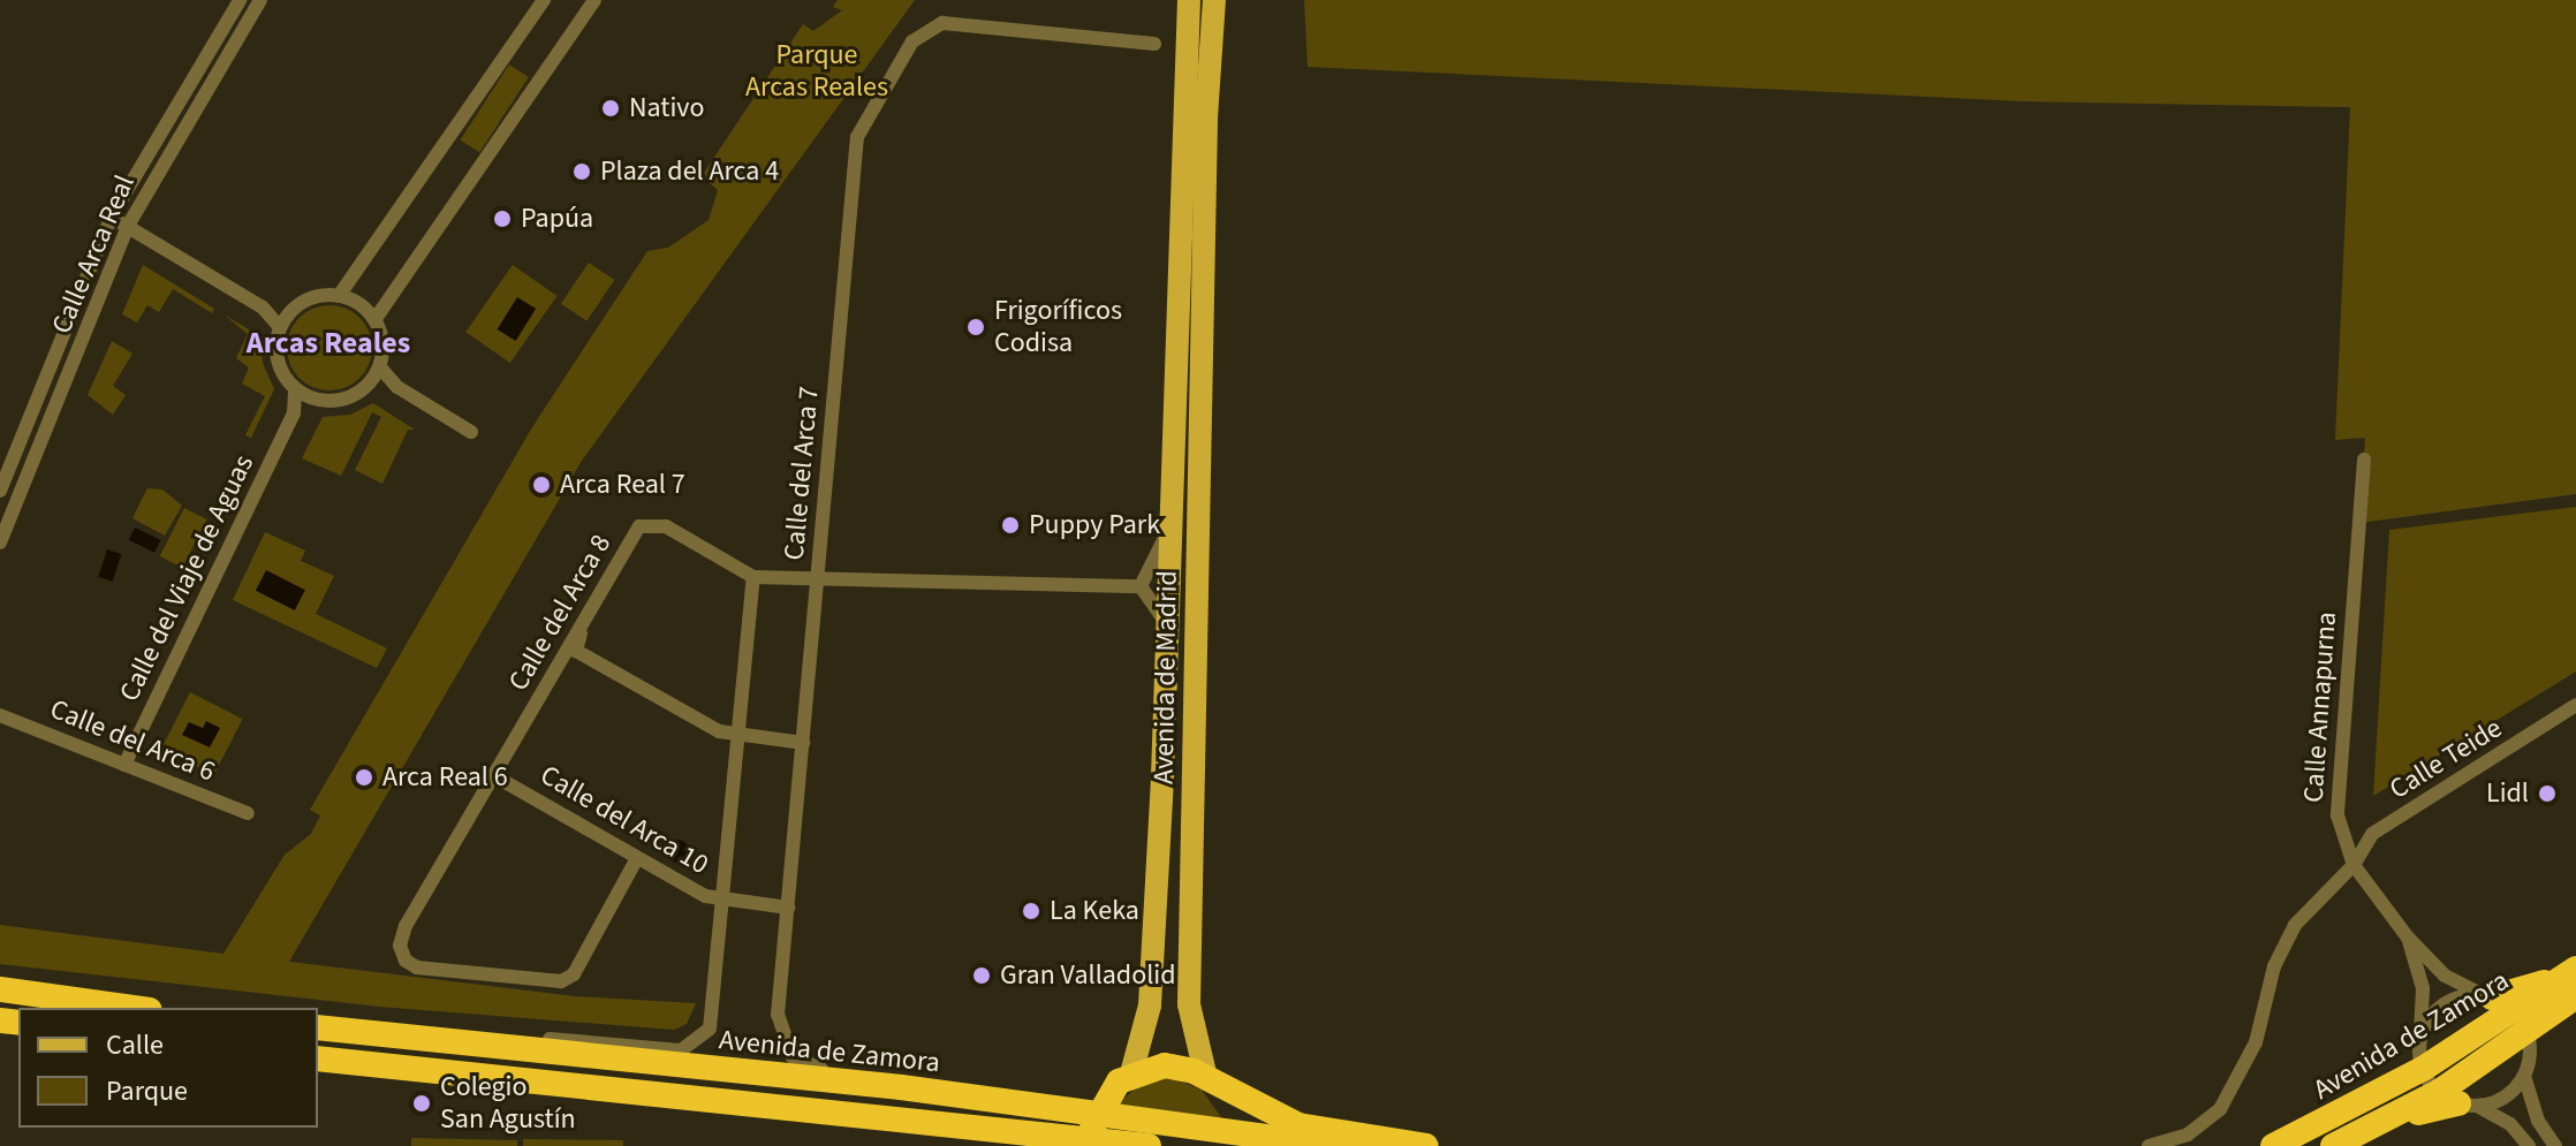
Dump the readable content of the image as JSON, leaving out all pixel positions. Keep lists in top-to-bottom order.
{
  "streets": {
    "highway": ["Avenida de Zamora"],
    "main road": ["Avenida de Madrid"],
    "street": [
      "Calle Arca Real",
      "Calle del Arca 7",
      "Calle del Viaje de Aguas",
      "Calle del Arca 8",
      "Calle Annapurna",
      "Calle del Arca 6",
      "Calle Teide",
      "Calle del Arca 10"
    ]
  },
  "crossings": [
    ["Calle del Arca 7", "Calle del Arca 8"],
    ["Calle del Arca 7", "Calle del Arca 10"],
    ["Calle del Arca 7", "Avenida de Zamora"],
    ["Calle del Viaje de Aguas", "Calle del Arca 6"],
    ["Calle del Arca 8", "Avenida de Madrid"],
    ["Calle del Arca 8", "Calle del Arca 10"],
    ["Calle Annapurna", "Calle Teide"],
    ["Calle Annapurna", "Avenida de Zamora"]
  ],
  "districts": ["Arcas Reales"],
  "parks": ["Parque Arcas Reales"],
  "places": [
    "Nativo",
    "Plaza del Arca 4",
    "Papúa",
    "Frigoríficos Codisa",
    "Arca Real 7",
    "Puppy Park",
    "Arca Real 6",
    "Lidl",
    "La Keka",
    "Gran Valladolid",
    "Colegio San Agustín"
  ],
  "legend": ["Calle", "Parque"]
}
